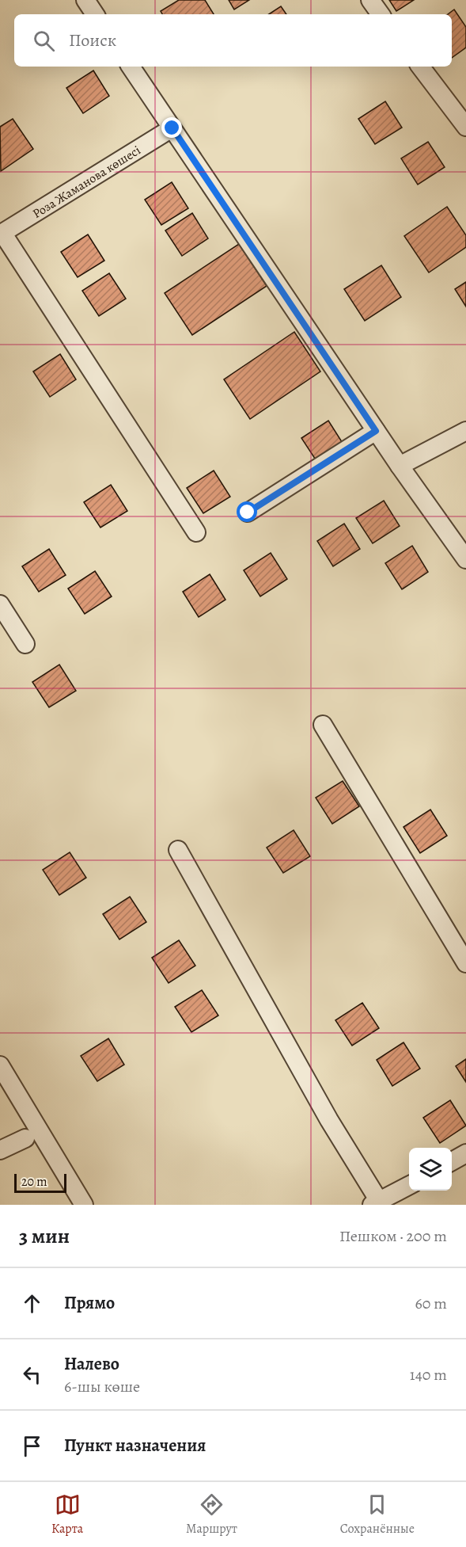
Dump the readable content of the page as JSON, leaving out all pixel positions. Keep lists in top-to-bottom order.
{
  "streets": {
    "street": ["Роза Жаманова көшесі"]
  },
  "scale_bar": "20 m",
  "page": {
    "search": "Поиск",
    "scale": "20 m",
    "heading": ["3 мин", "Пешком · 200 m"],
    "list": [
      ["Прямо", "60 m"],
      ["Налево", "6-шы көше", "140 m"],
      "Пункт назначения"
    ],
    "nav": ["Карта", "Маршрут", "Сохранённые"]
  }
}
